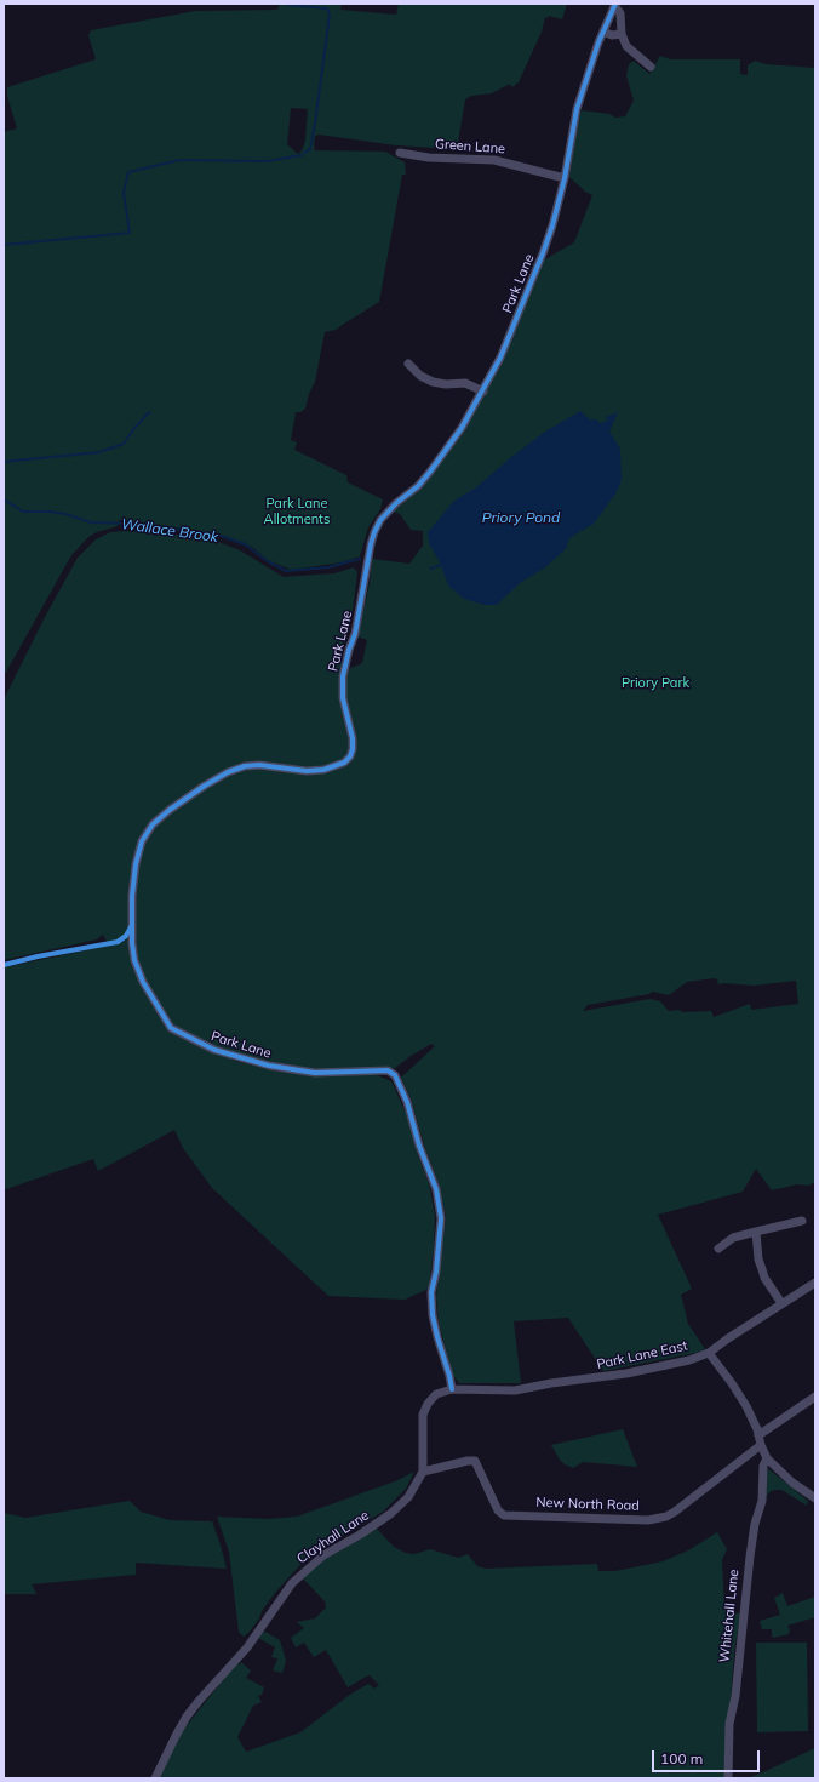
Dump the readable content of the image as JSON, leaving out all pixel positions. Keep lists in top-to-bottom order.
{
  "streets": {
    "street": [
      "Green Lane",
      "Park Lane",
      "Park Lane East",
      "New North Road",
      "Clayhall Lane",
      "Whitehall Lane"
    ]
  },
  "crossings": [
    ["Green Lane", "Park Lane"],
    ["Park Lane", "Park Lane East"],
    ["Park Lane", "Clayhall Lane"],
    ["Park Lane East", "Clayhall Lane"],
    ["New North Road", "Clayhall Lane"]
  ],
  "water": ["Priory Pond", "Wallace Brook"],
  "parks": ["Park Lane Allotments", "Priory Park"],
  "scale_bar": "100 m"
}
